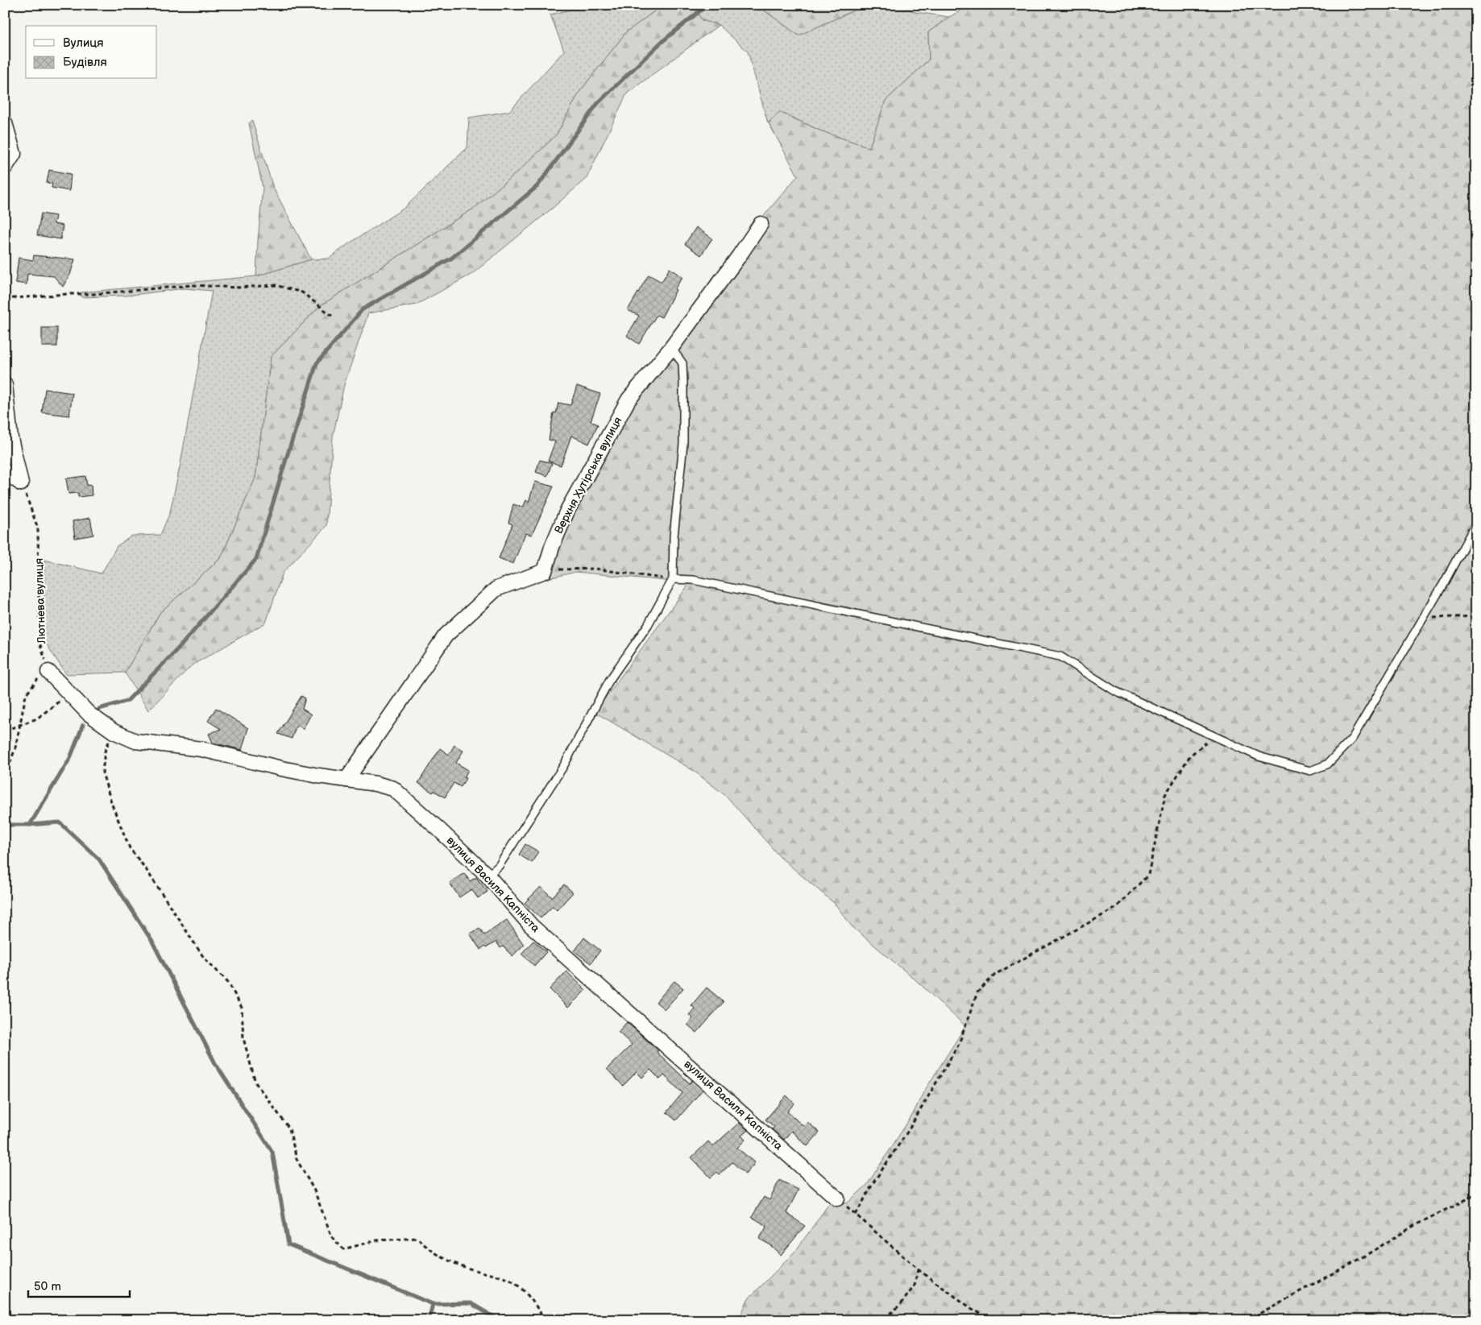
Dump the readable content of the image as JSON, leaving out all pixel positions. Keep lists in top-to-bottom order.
{
  "streets": {
    "street": ["Верхня Хутірська вулиця", "вулиця Василя Капніста"],
    "path": ["Лютнева вулиця"]
  },
  "crossings": [
    ["Лютнева вулиця", "вулиця Василя Капніста"]
  ],
  "legend": ["Вулиця", "Будівля"],
  "scale_bar": "50 m"
}
